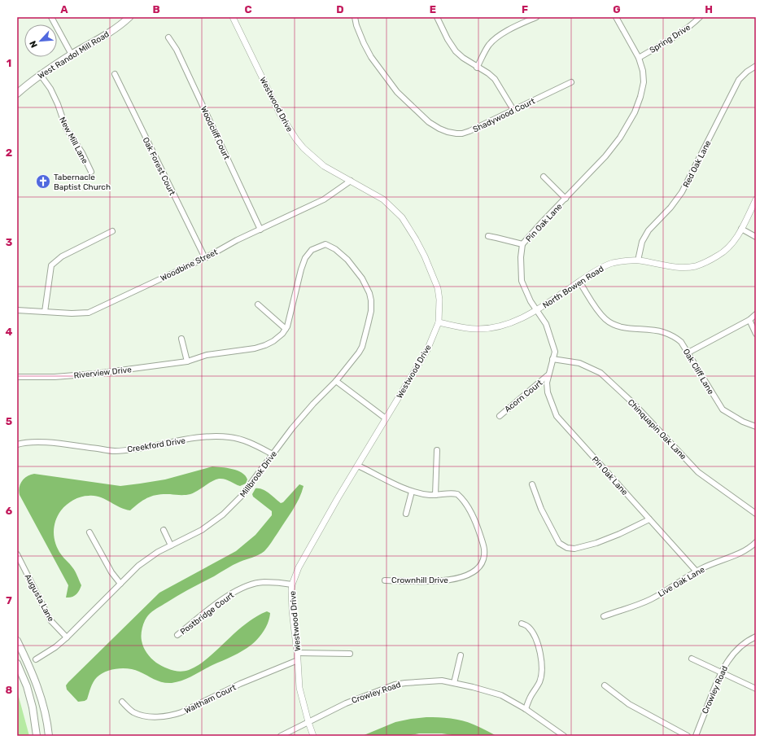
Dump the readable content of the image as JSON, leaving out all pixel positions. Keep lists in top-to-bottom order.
{
  "streets": {
    "main road": ["West Randol Mill Road"],
    "street": [
      "Spring Drive",
      "Westwood Drive",
      "Shadywood Court",
      "Woodcliff Court",
      "New Mill Lane",
      "Red Oak Lane",
      "Oak Forest Court",
      "Pin Oak Lane",
      "Woodbine Street",
      "North Bowen Road",
      "Oak Cliff Lane",
      "Riverview Drive",
      "Acorn Court",
      "Chinquapin Oak Lane",
      "Creekford Drive",
      "Millbrook Drive",
      "Crownhill Drive",
      "Live Oak Lane",
      "Augusta Lane",
      "Postbridge Court",
      "Crowley Road",
      "Waltham Court"
    ]
  },
  "crossings": [
    ["Spring Drive", "Pin Oak Lane"],
    ["West Randol Mill Road", "New Mill Lane"],
    ["Westwood Drive", "Woodbine Street"],
    ["Westwood Drive", "North Bowen Road"],
    ["Westwood Drive", "Crownhill Drive"],
    ["Westwood Drive", "Postbridge Court"],
    ["Westwood Drive", "Crowley Road"],
    ["Westwood Drive", "Waltham Court"],
    ["Woodcliff Court", "Woodbine Street"],
    ["Red Oak Lane", "North Bowen Road"],
    ["Oak Forest Court", "Woodbine Street"],
    ["Pin Oak Lane", "North Bowen Road"],
    ["Pin Oak Lane", "Acorn Court"],
    ["Pin Oak Lane", "Chinquapin Oak Lane"],
    ["Pin Oak Lane", "Live Oak Lane"],
    ["North Bowen Road", "Oak Cliff Lane"],
    ["Riverview Drive", "Millbrook Drive"],
    ["Creekford Drive", "Millbrook Drive"],
    ["Millbrook Drive", "Augusta Lane"]
  ],
  "places": {
    "church": ["Tabernacle Baptist Church"]
  },
  "north": "bottom left",
  "grid": {
    "columns": [
      "A",
      "B",
      "C",
      "D",
      "E",
      "F",
      "G",
      "H"
    ],
    "rows": [
      "1",
      "2",
      "3",
      "4",
      "5",
      "6",
      "7",
      "8"
    ]
  }
}
